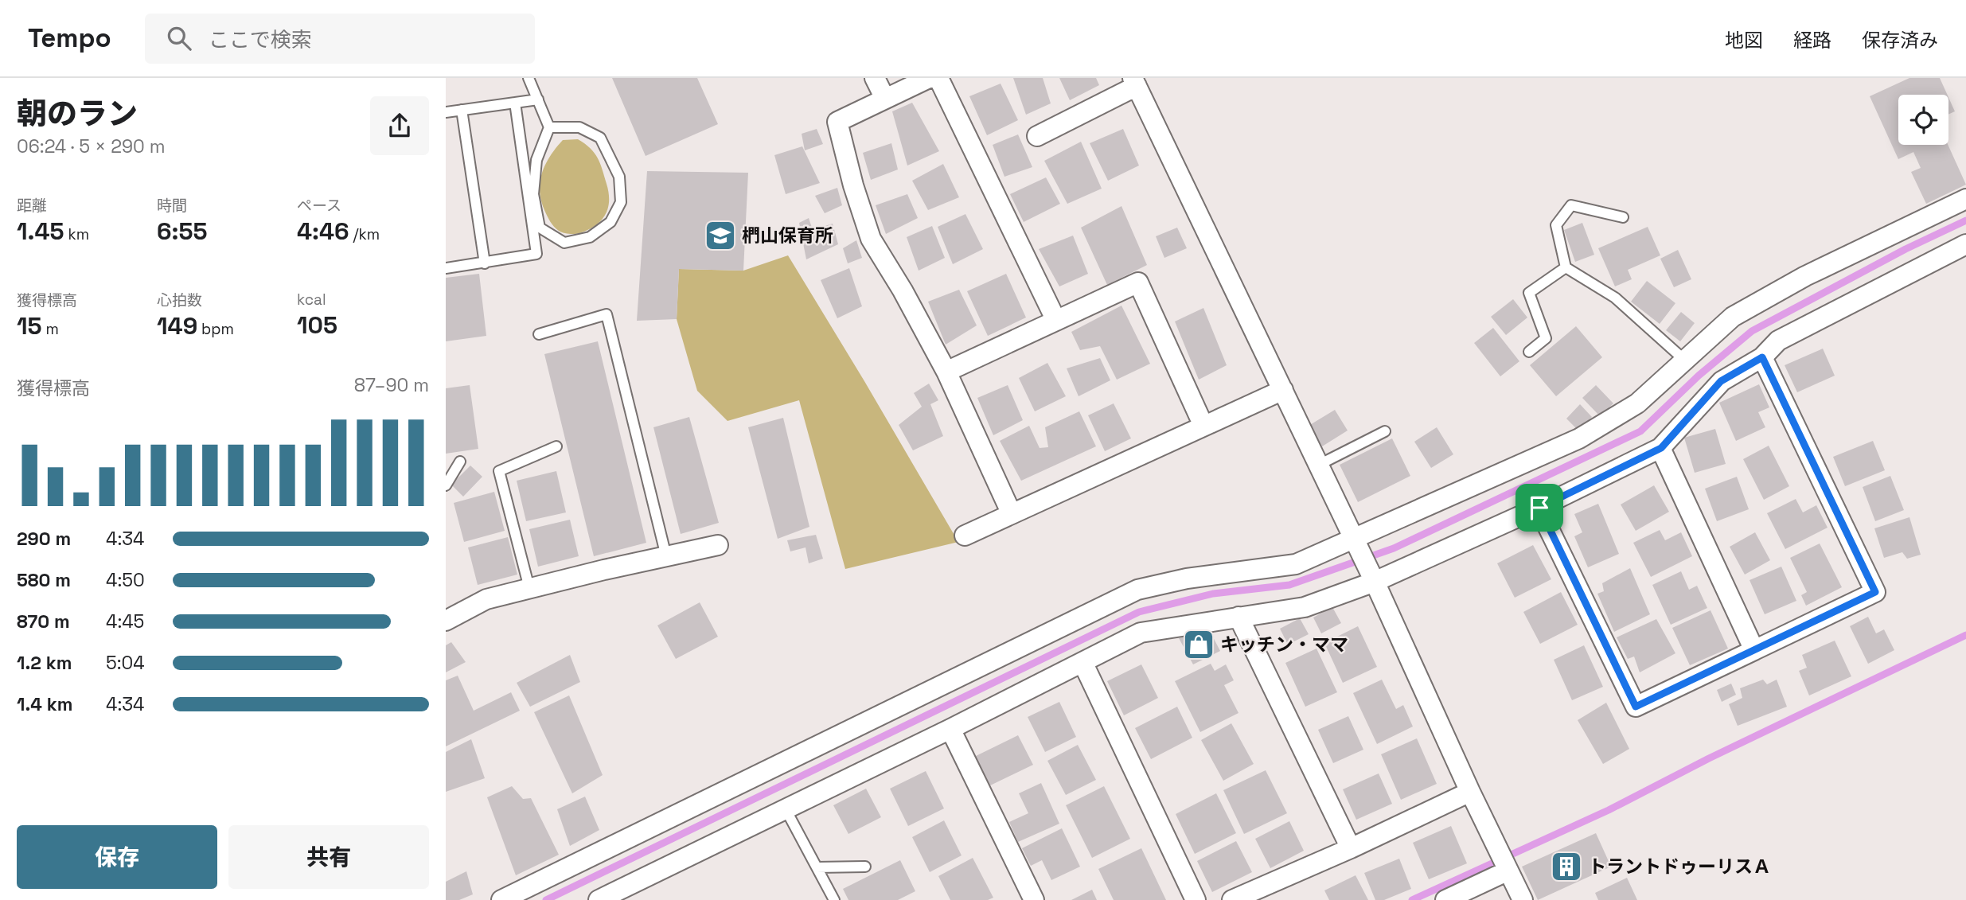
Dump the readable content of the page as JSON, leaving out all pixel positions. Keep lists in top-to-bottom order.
{
  "places": {
    "school or university": ["椚山保育所"],
    "shop": ["キッチン・ママ"],
    "building": ["トラントドゥーリスＡ"]
  },
  "page": {
    "header": "Tempo",
    "search": "ここで検索",
    "nav": ["地図", "経路", "保存済み"],
    "heading": ["朝のラン", "06:24 · 5 × 290 m"],
    "stats": [
      ["距離", "1.45 km"],
      ["時間", "6:55"],
      ["ペース", "4:46 /km"],
      ["獲得標高", "15 m"],
      ["心拍数", "149 bpm"],
      ["kcal", "105"]
    ],
    "chart": ["獲得標高", "87–90 m"],
    "list": [
      {
        "name": "290 m",
        "note": "4:34"
      },
      {
        "name": "580 m",
        "note": "4:50"
      },
      {
        "name": "870 m",
        "note": "4:45"
      },
      {
        "name": "1.2 km",
        "note": "5:04"
      },
      {
        "name": "1.4 km",
        "note": "4:34"
      }
    ],
    "buttons": ["保存", "共有"]
  }
}
